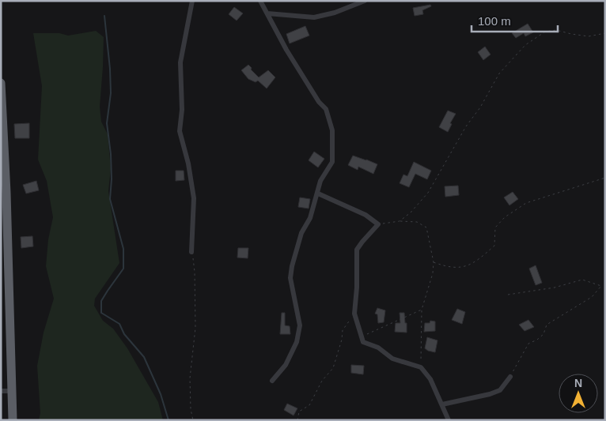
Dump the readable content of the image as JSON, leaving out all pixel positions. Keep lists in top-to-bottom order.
{
  "scale_bar": "100 m",
  "north": "top"
}
